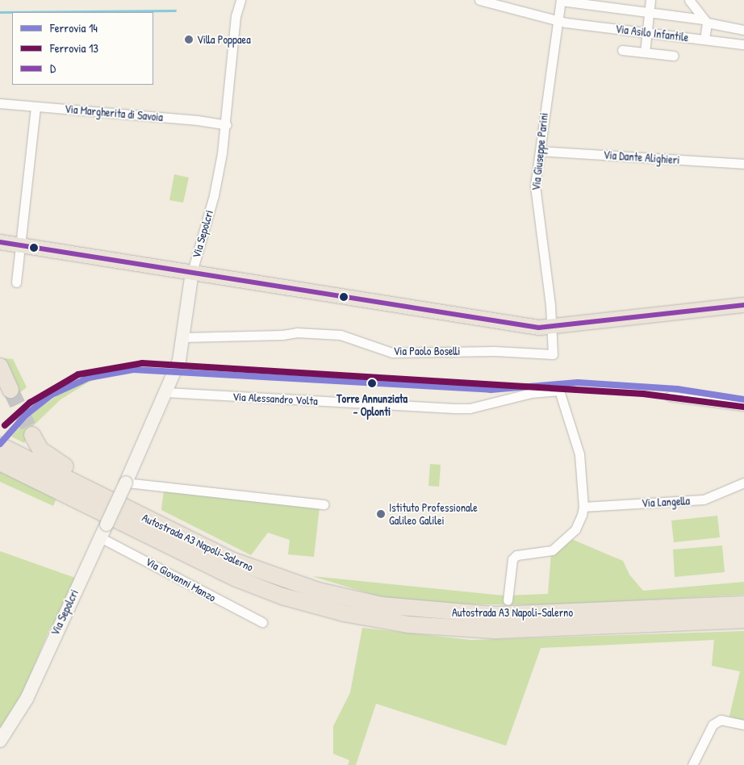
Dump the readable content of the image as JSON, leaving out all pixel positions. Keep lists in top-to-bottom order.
{
  "streets": {
    "highway": ["Autostrada A3 Napoli-Salerno"],
    "street": [
      "Via Asilo Infantile",
      "Via Margherita di Savoia",
      "Via Giuseppe Parini",
      "Via Dante Alighieri",
      "Via Sepolcri",
      "Via Paolo Boselli",
      "Via Alessandro Volta",
      "Via Langella",
      "Via Giovanni Manzo"
    ]
  },
  "crossings": [
    ["Via Asilo Infantile", "Via Giuseppe Parini"],
    ["Via Margherita di Savoia", "Via Sepolcri"],
    ["Via Giuseppe Parini", "Via Dante Alighieri"],
    ["Via Giuseppe Parini", "Via Paolo Boselli"],
    ["Via Sepolcri", "Via Paolo Boselli"],
    ["Via Sepolcri", "Via Alessandro Volta"],
    ["Via Sepolcri", "Via Giovanni Manzo"],
    ["Via Alessandro Volta", "Via Langella"]
  ],
  "places": ["Villa Poppaea", "Torre Annunziata - Oplonti", "Istituto Professionale Galileo Galilei"],
  "lines": ["transit line D", "rail line 13", "rail line 14"],
  "legend": ["Ferrovia 14", "Ferrovia 13", "D"]
}
